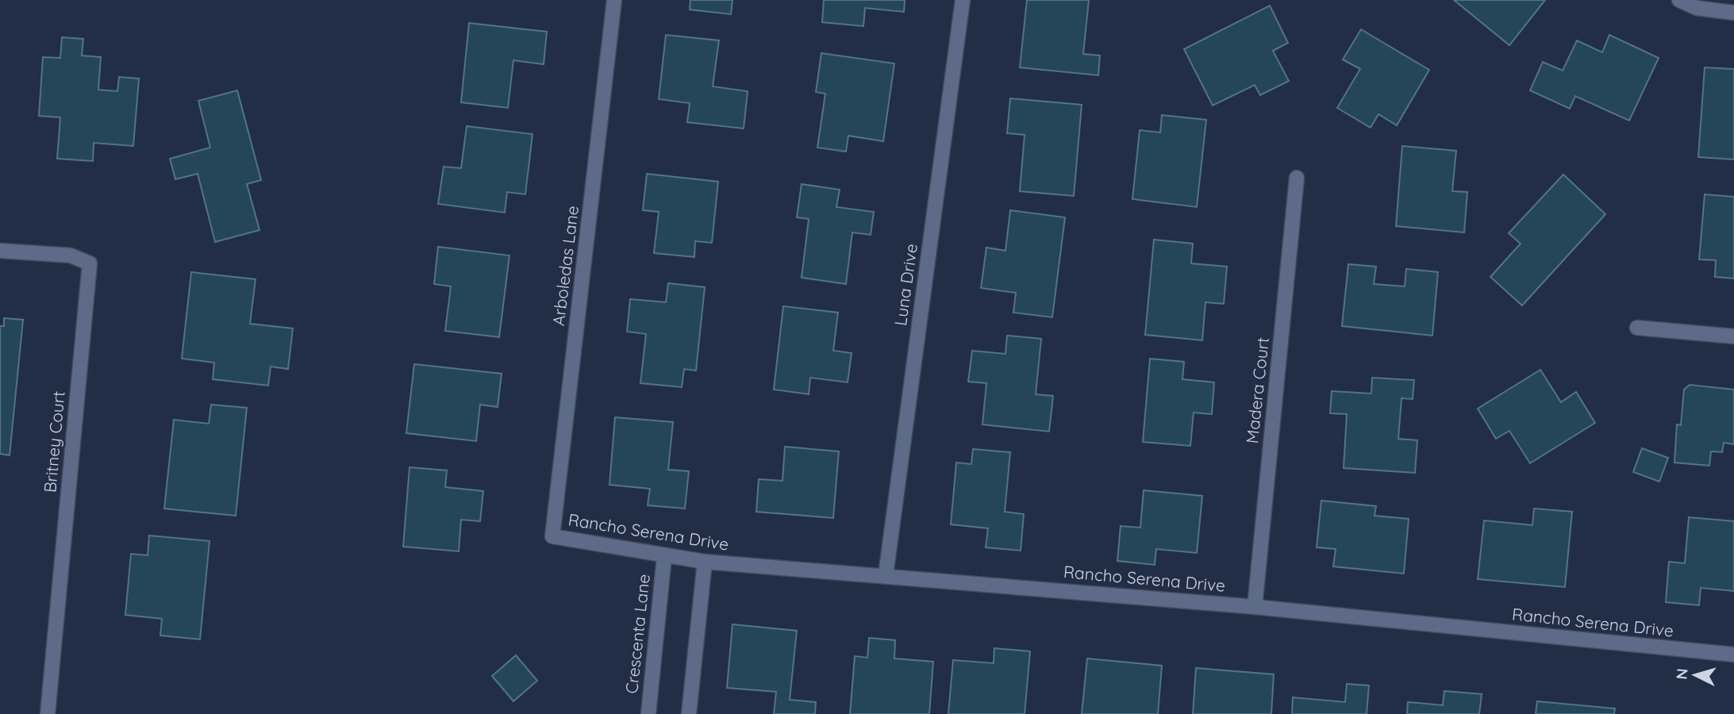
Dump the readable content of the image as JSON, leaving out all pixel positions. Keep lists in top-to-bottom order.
{
  "streets": {
    "street": [
      "Arboledas Lane",
      "Luna Drive",
      "Madera Court",
      "Britney Court",
      "Rancho Serena Drive",
      "Crescenta Lane"
    ]
  },
  "crossings": [
    ["Arboledas Lane", "Rancho Serena Drive"],
    ["Luna Drive", "Rancho Serena Drive"],
    ["Madera Court", "Rancho Serena Drive"],
    ["Rancho Serena Drive", "Crescenta Lane"]
  ],
  "north": "left"
}
